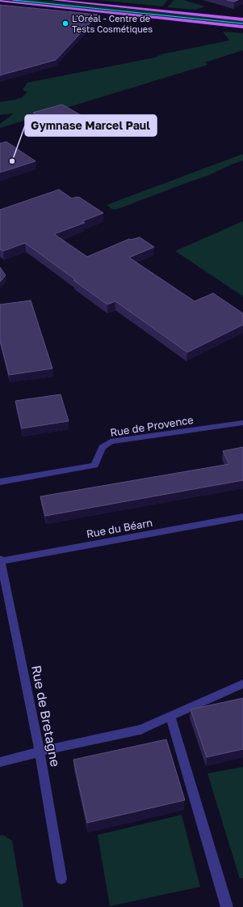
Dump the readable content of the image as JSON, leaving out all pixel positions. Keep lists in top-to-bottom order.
{
  "streets": {
    "street": ["Rue de Provence", "Rue du Béarn", "Rue de Bretagne"]
  },
  "crossings": [
    ["Rue du Béarn", "Rue de Bretagne"]
  ],
  "places": ["L'Oréal - Centre de Tests Cosmétiques", "Gymnase Marcel Paul"]
}
